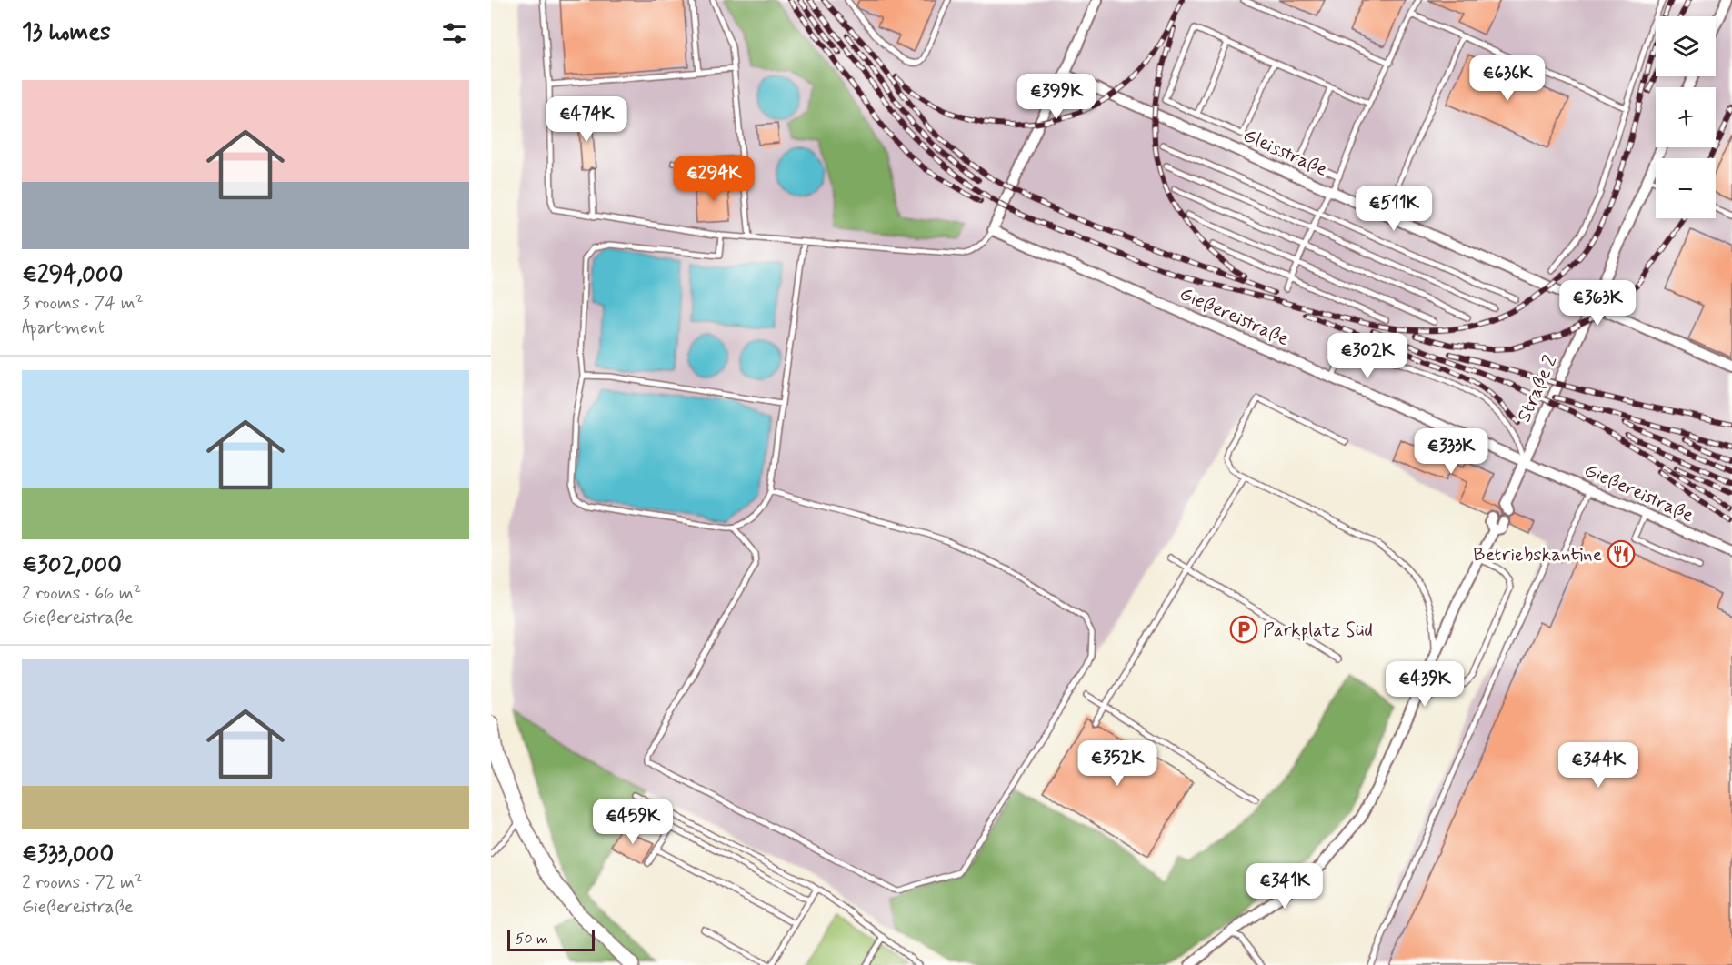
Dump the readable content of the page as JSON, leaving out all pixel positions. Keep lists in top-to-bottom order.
{
  "streets": {
    "street": ["Gleisstraße", "Gießereistraße", "Straße 2"]
  },
  "crossings": [
    ["Gleisstraße", "Straße 2"],
    ["Gießereistraße", "Straße 2"]
  ],
  "places": {
    "restaurant": ["Betriebskantine"],
    "parking": ["Parkplatz Süd"]
  },
  "scale_bar": "50 m",
  "page": {
    "heading": "13 homes",
    "map_buttons": ["+", "−"],
    "price": [
      "€636K",
      "€399K",
      "€474K",
      "€294K",
      "€511K",
      "€363K",
      "€302K",
      "€333K",
      "€439K",
      "€352K",
      "€344K",
      "€459K",
      "€341K"
    ],
    "list": [
      {
        "name": "€294,000",
        "note": "3 rooms · 74 m² · Apartment"
      },
      {
        "name": "€302,000",
        "note": "2 rooms · 66 m² · Gießereistraße"
      },
      {
        "name": "€333,000",
        "note": "2 rooms · 72 m² · Gießereistraße"
      }
    ],
    "scale": "50 m"
  }
}
